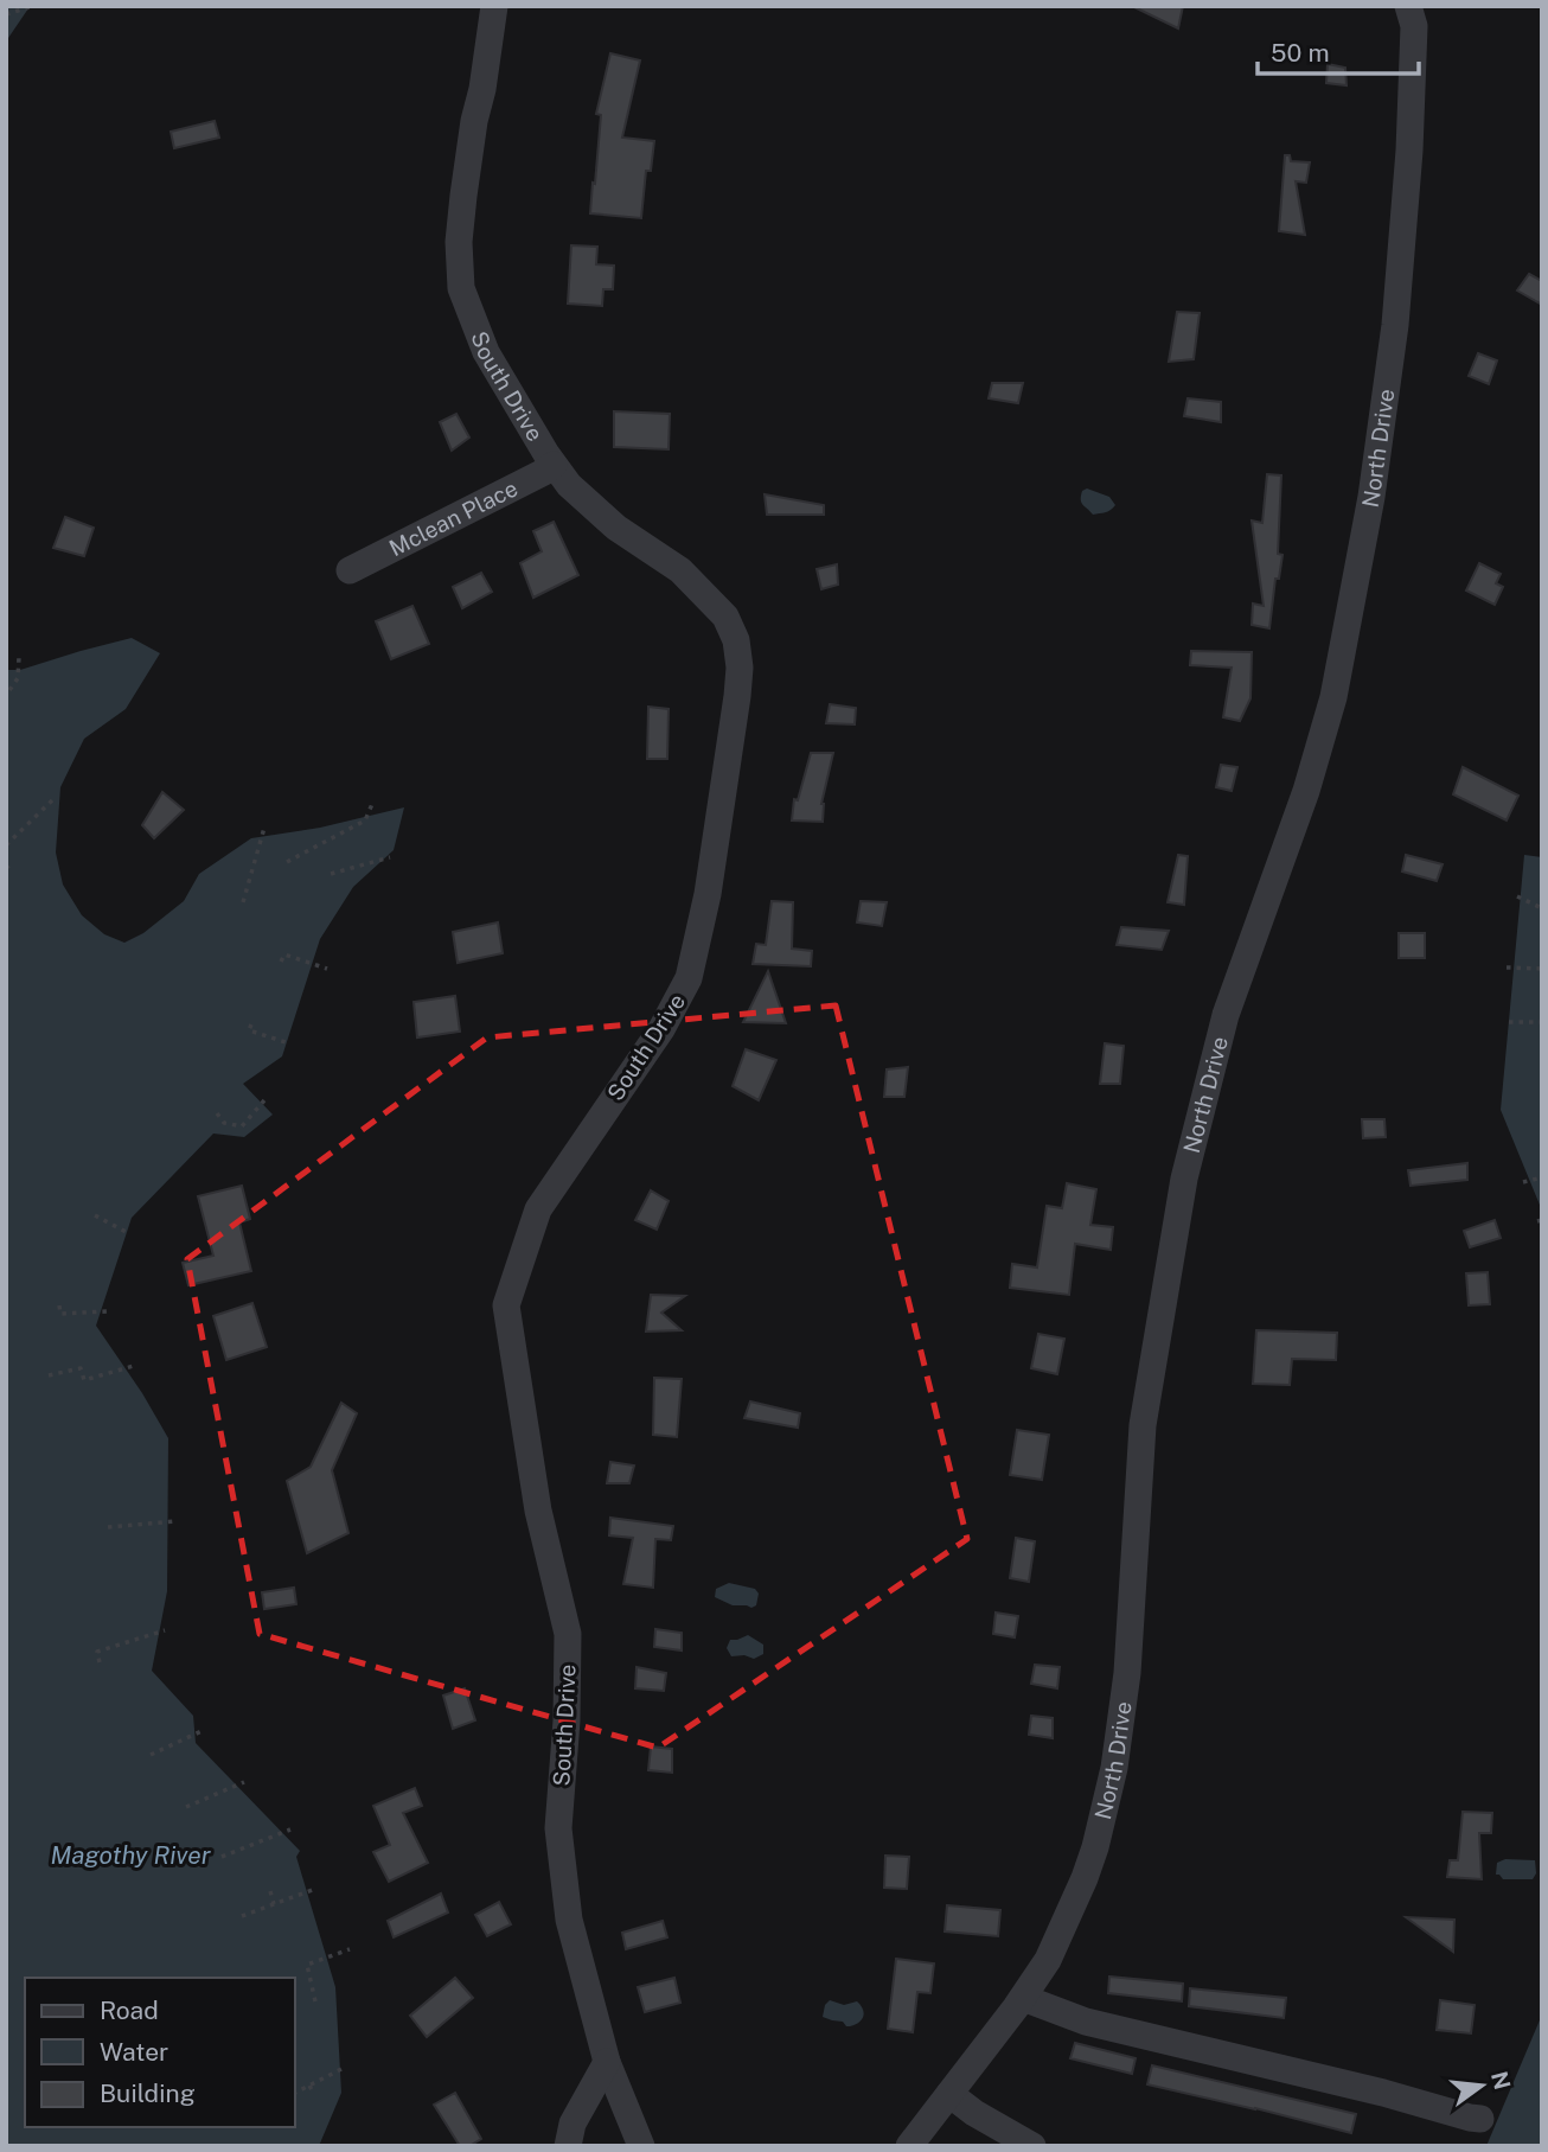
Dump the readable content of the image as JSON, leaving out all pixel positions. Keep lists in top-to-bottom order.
{
  "streets": {
    "street": ["South Drive", "North Drive", "Mclean Place"]
  },
  "crossings": [
    ["South Drive", "Mclean Place"]
  ],
  "water": ["Magothy River"],
  "legend": ["Road", "Water", "Building"],
  "scale_bar": "50 m",
  "north": "right"
}
